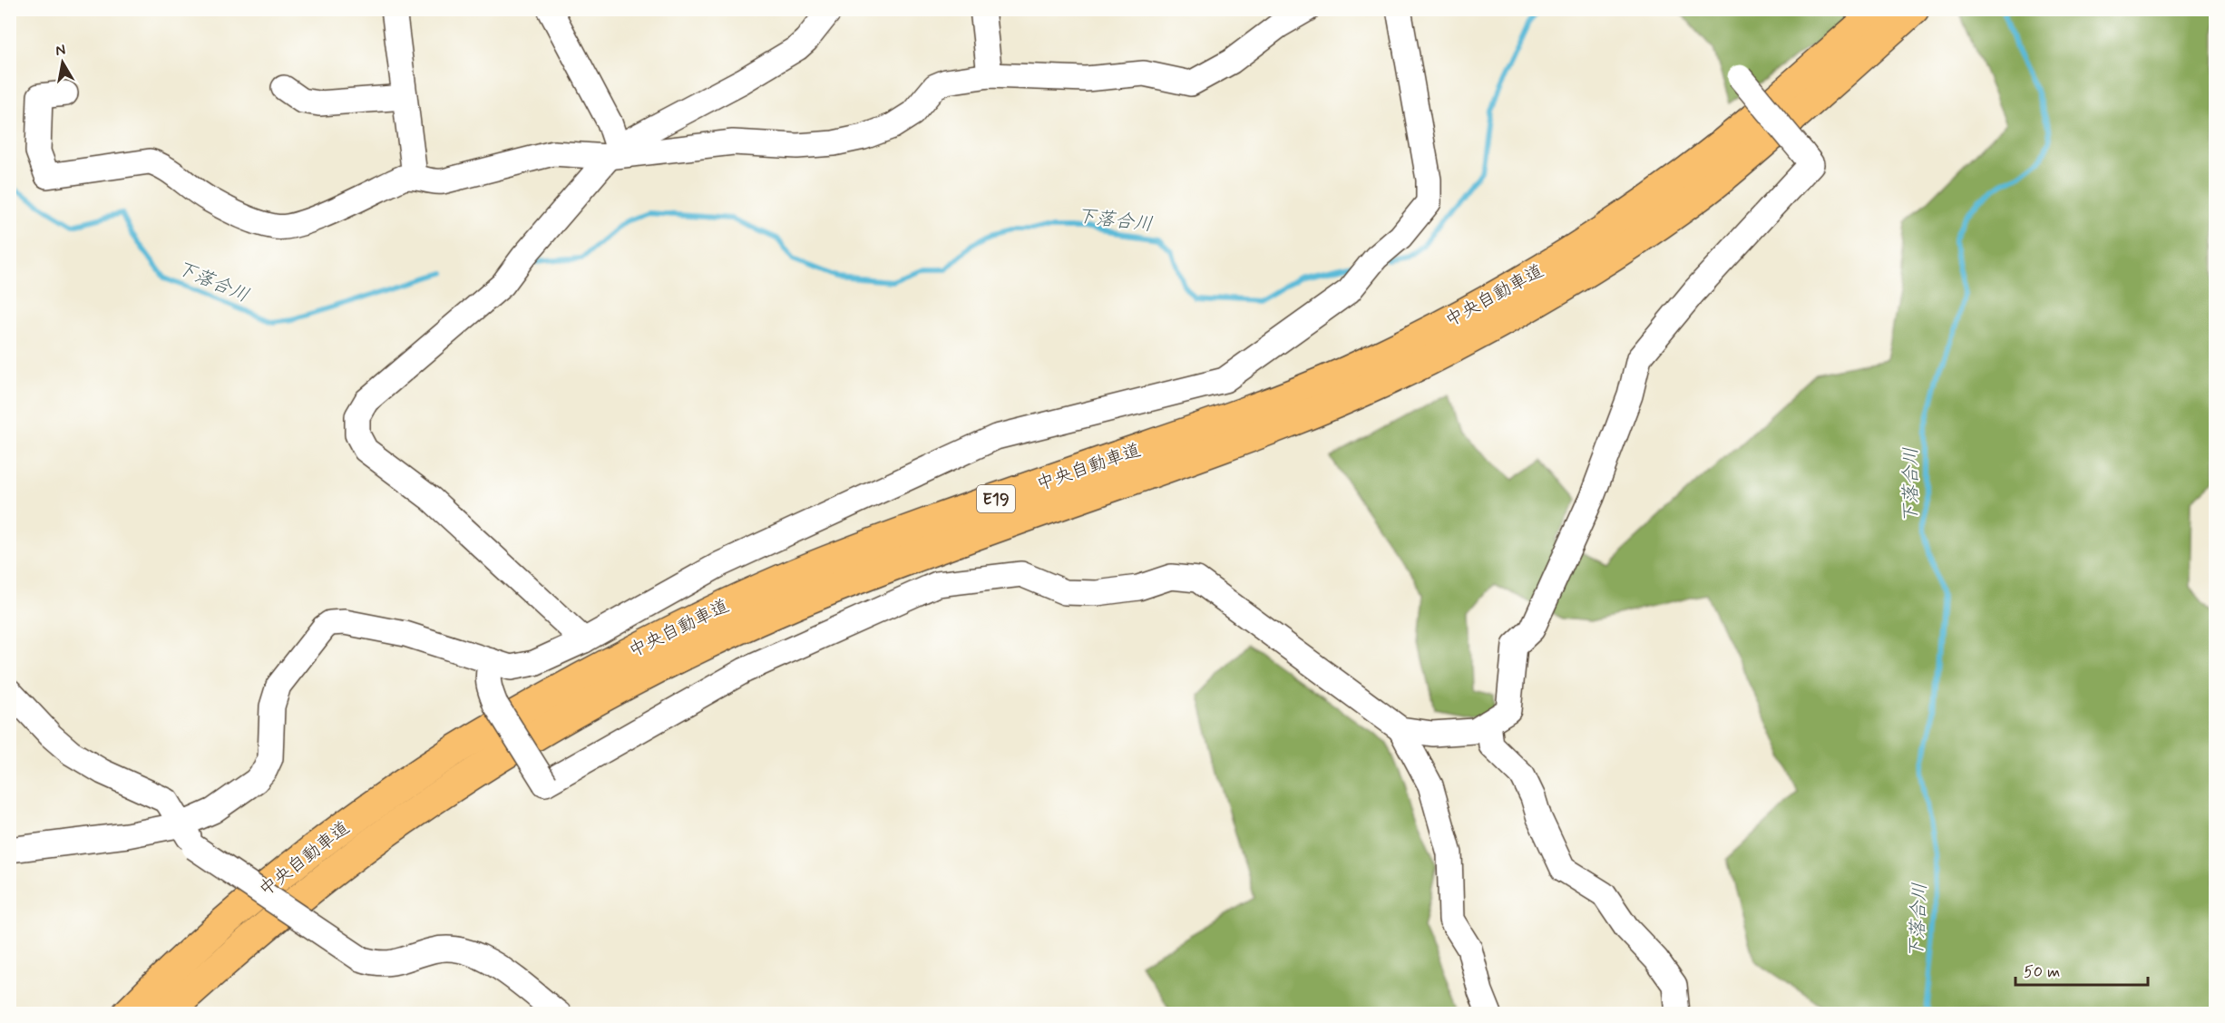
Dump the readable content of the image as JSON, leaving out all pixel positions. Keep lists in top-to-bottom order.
{
  "streets": {
    "highway": ["中央自動車道", "E19"]
  },
  "water": ["下落合川"],
  "scale_bar": "50 m",
  "north": "top"
}
